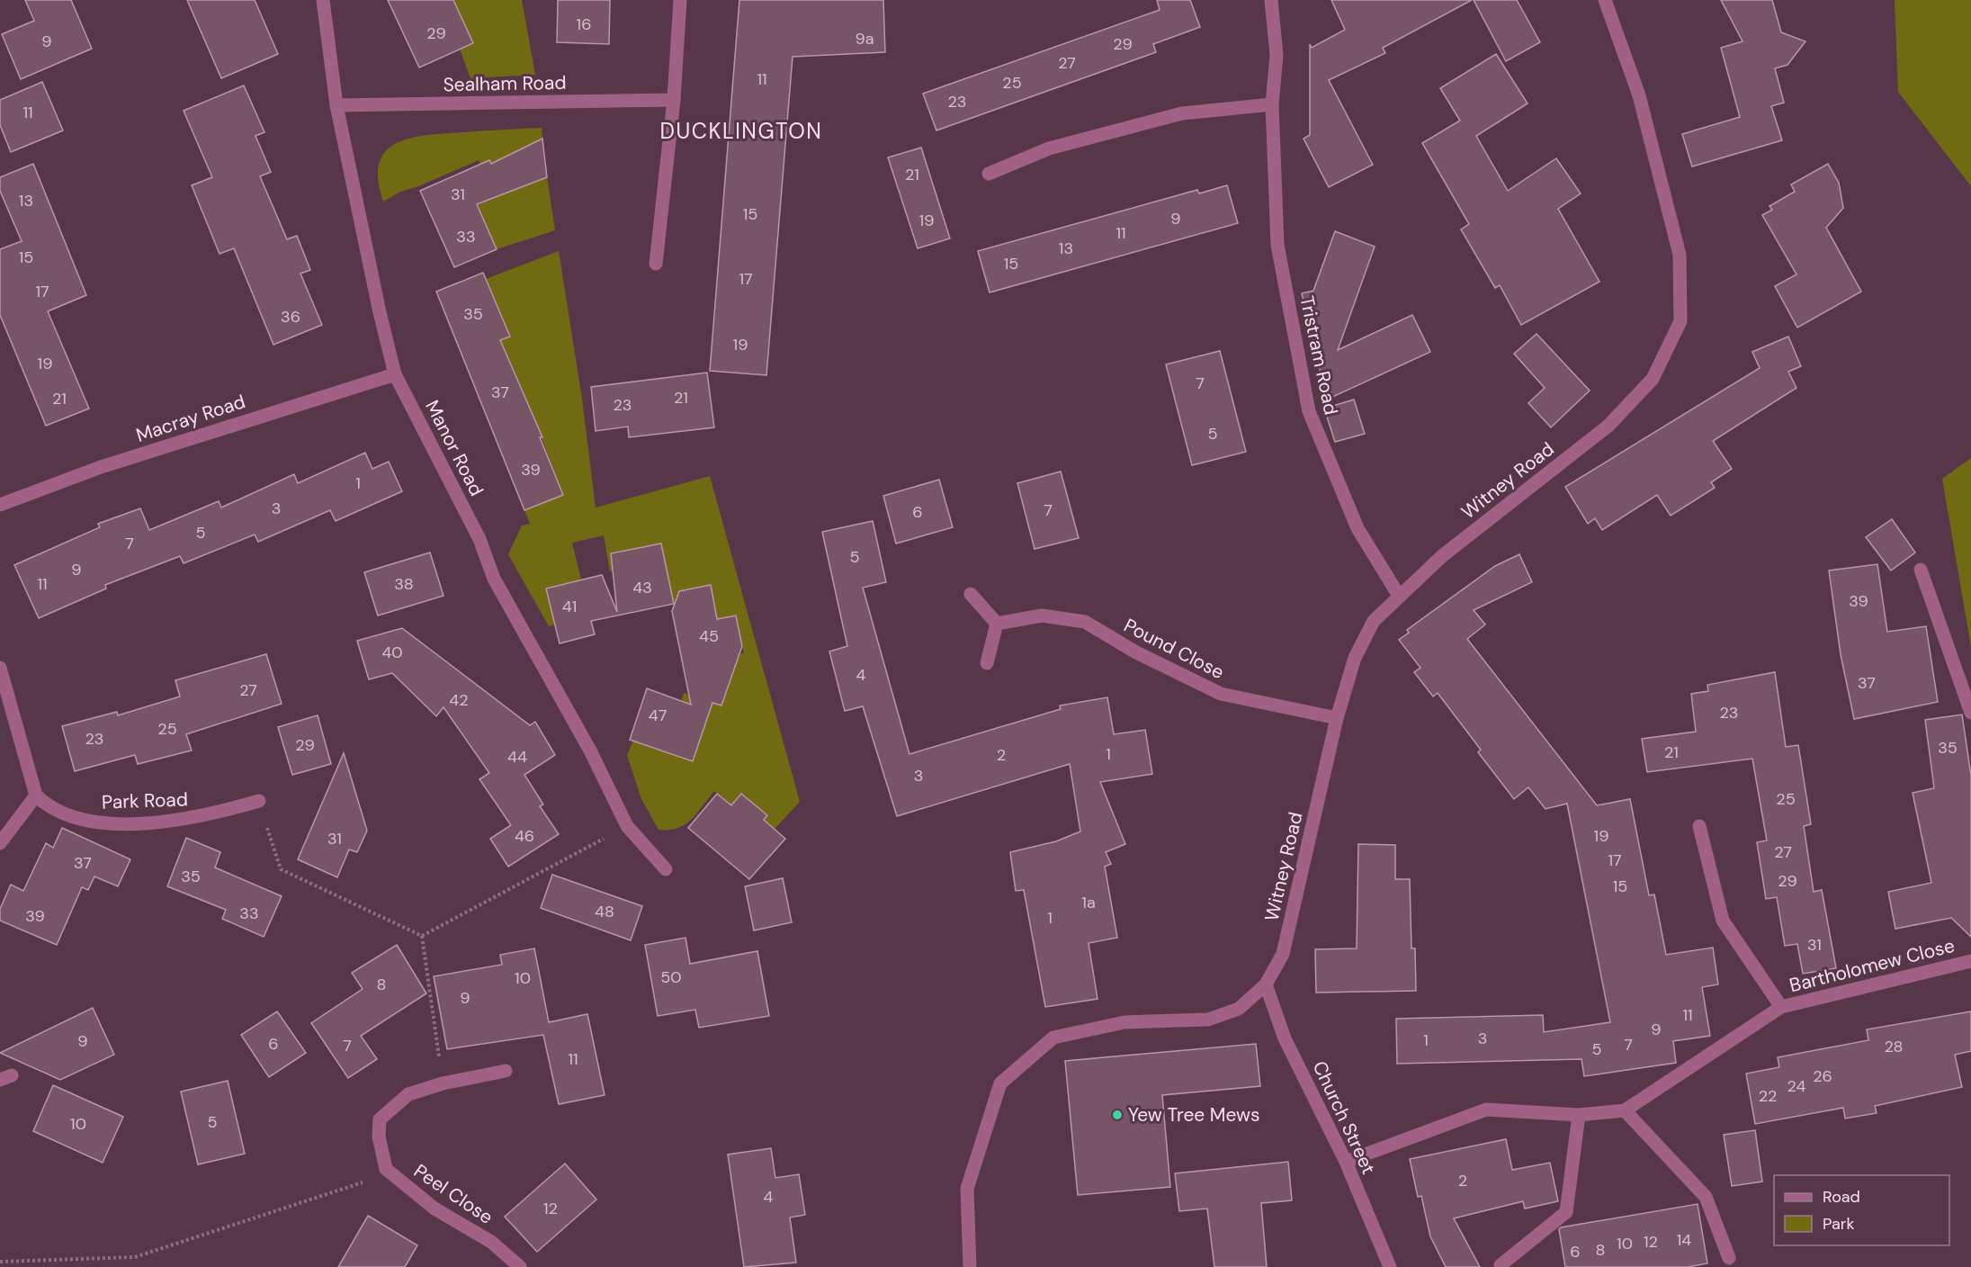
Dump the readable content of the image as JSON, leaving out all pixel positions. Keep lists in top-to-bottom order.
{
  "streets": {
    "street": [
      "Sealham Road",
      "Tristram Road",
      "Macray Road",
      "Manor Road",
      "Witney Road",
      "Pound Close",
      "Park Road",
      "Bartholomew Close",
      "Church Street",
      "Peel Close"
    ]
  },
  "crossings": [
    ["Sealham Road", "Manor Road"],
    ["Tristram Road", "Witney Road"],
    ["Macray Road", "Manor Road"],
    ["Witney Road", "Pound Close"],
    ["Witney Road", "Church Street"],
    ["Bartholomew Close", "Church Street"]
  ],
  "districts": ["DUCKLINGTON"],
  "places": ["Yew Tree Mews"],
  "house_numbers": [
    "16",
    "29",
    "9a",
    "9",
    "29",
    "27",
    "11",
    "25",
    "23",
    "11",
    "21",
    "31",
    "13",
    "15",
    "9",
    "19",
    "11",
    "33",
    "13",
    "15",
    "15",
    "17",
    "17",
    "35",
    "36",
    "19",
    "19",
    "7",
    "37",
    "21",
    "21",
    "23",
    "5",
    "39",
    "1",
    "3",
    "7",
    "6",
    "5",
    "7",
    "5",
    "9",
    "11",
    "38",
    "43",
    "39",
    "41",
    "45",
    "40",
    "4",
    "37",
    "27",
    "42",
    "23",
    "47",
    "25",
    "23",
    "29",
    "35",
    "21",
    "1",
    "2",
    "44",
    "3",
    "25",
    "46",
    "19",
    "31",
    "27",
    "17",
    "37",
    "35",
    "29",
    "15",
    "1a",
    "48",
    "33",
    "39",
    "1",
    "31",
    "50",
    "10",
    "8",
    "9",
    "11",
    "9",
    "3",
    "1",
    "9",
    "6",
    "7",
    "7",
    "28",
    "5",
    "11",
    "26",
    "24",
    "22",
    "5",
    "10",
    "2",
    "4",
    "12",
    "14",
    "12",
    "10",
    "8",
    "6"
  ],
  "legend": ["Road", "Park"]
}
